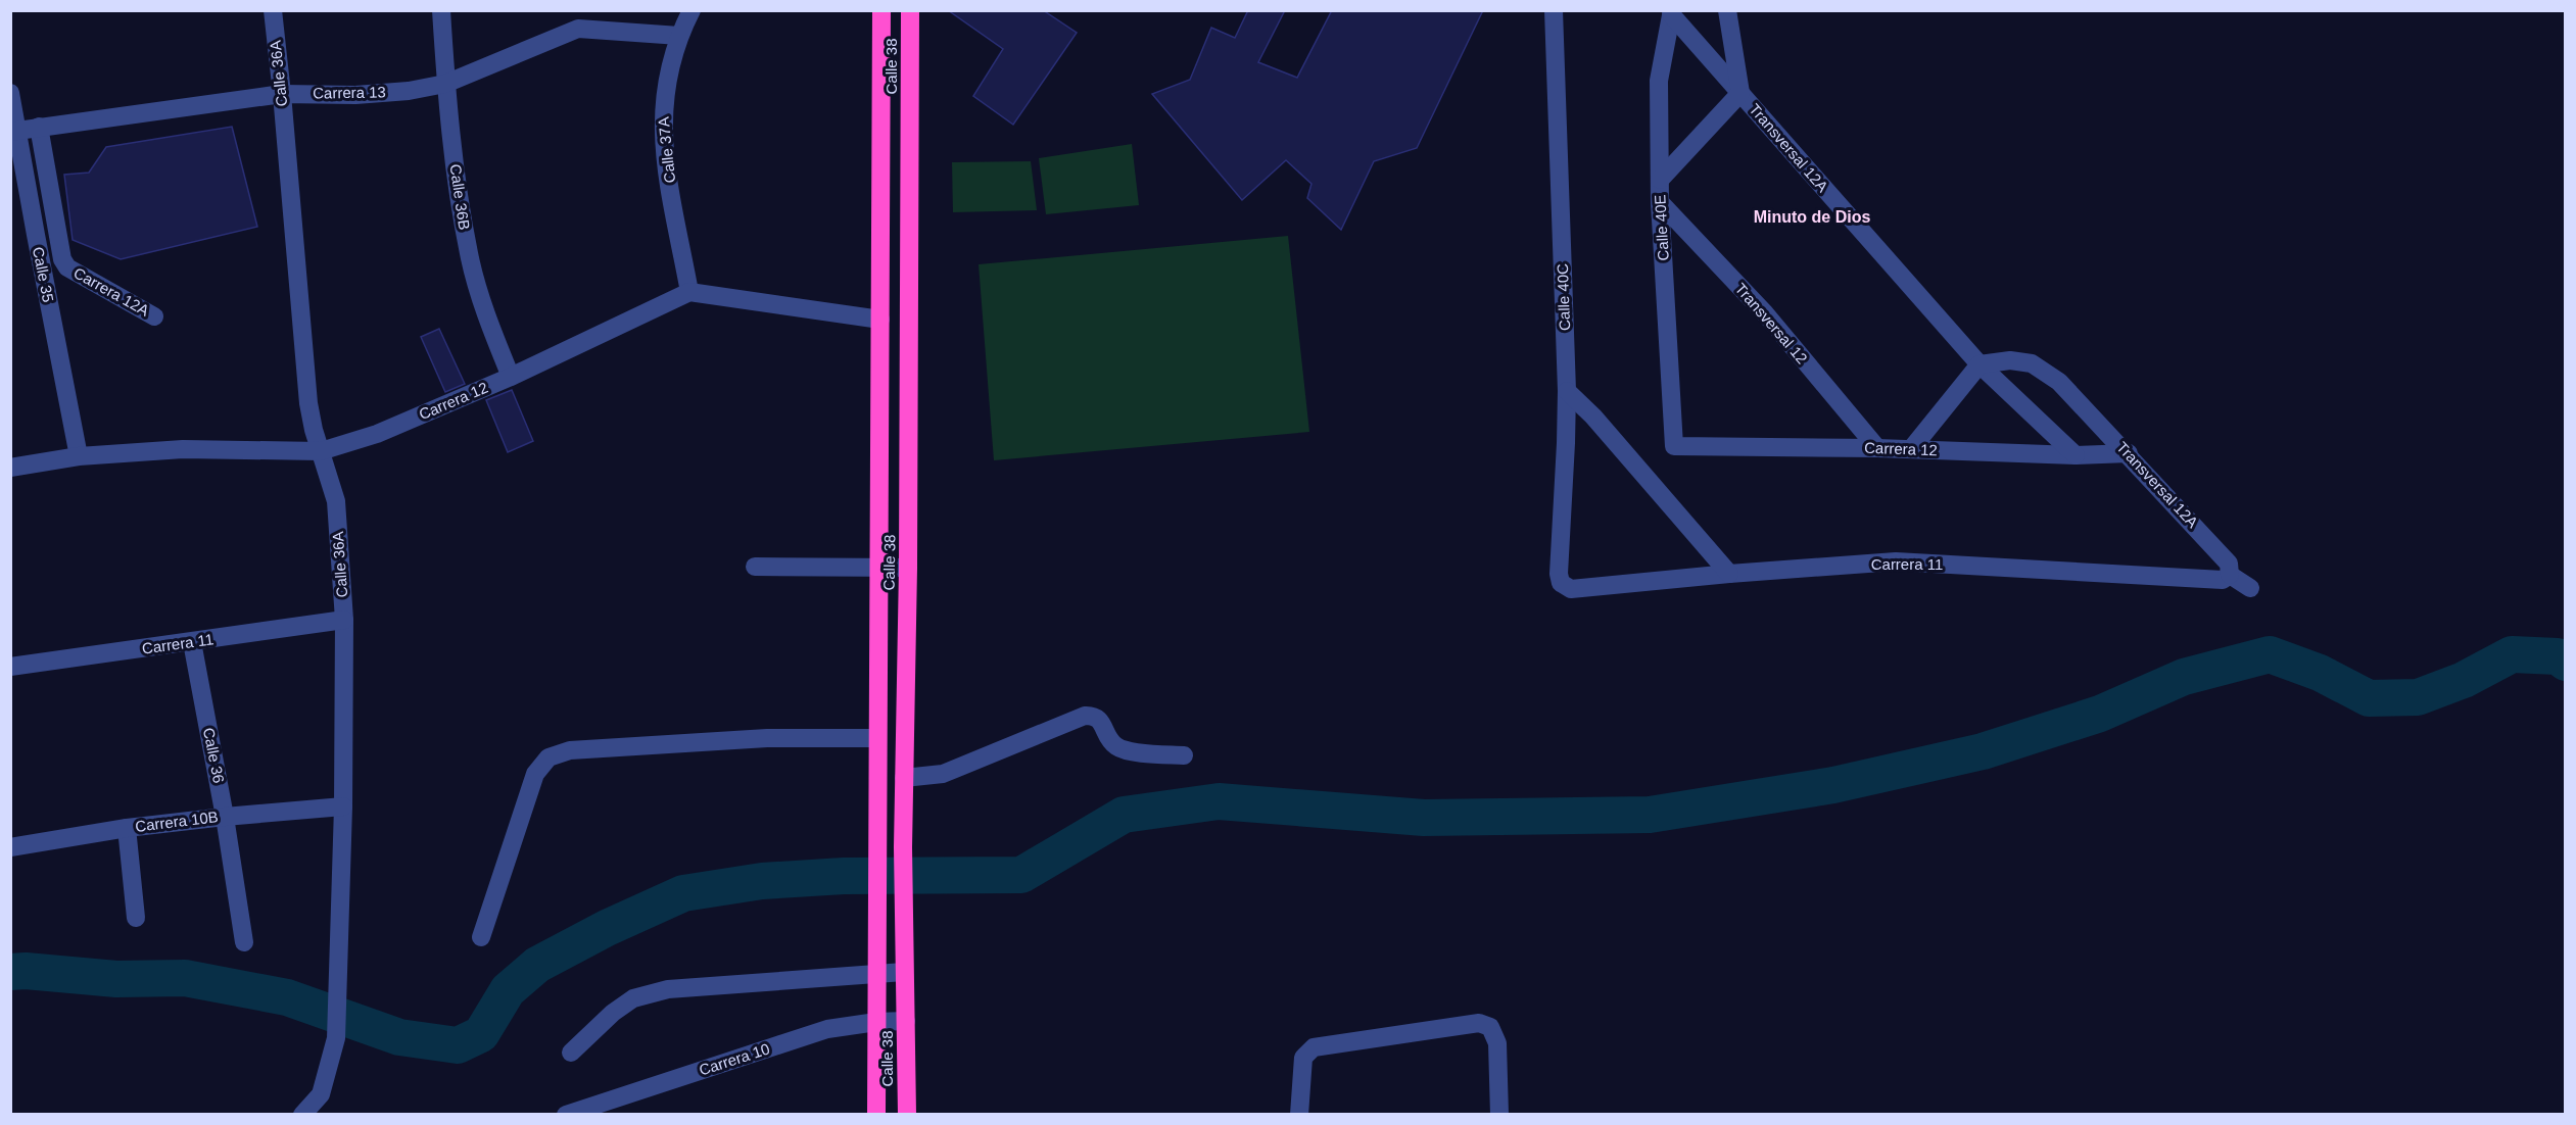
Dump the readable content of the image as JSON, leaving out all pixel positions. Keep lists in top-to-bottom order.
{
  "streets": {
    "highway": ["Calle 38"],
    "street": [
      "Calle 36A",
      "Carrera 13",
      "Transversal 12A",
      "Calle 37A",
      "Calle 36B",
      "Calle 40E",
      "Calle 35",
      "Carrera 12A",
      "Calle 40C",
      "Transversal 12",
      "Carrera 12",
      "Carrera 11",
      "Calle 36",
      "Carrera 10B",
      "Carrera 10"
    ]
  },
  "crossings": [
    ["Calle 38", "Carrera 10"],
    ["Calle 36A", "Carrera 13"],
    ["Calle 36A", "Carrera 12"],
    ["Calle 36A", "Carrera 11"],
    ["Calle 36A", "Carrera 10B"],
    ["Carrera 13", "Calle 37A"],
    ["Carrera 13", "Calle 36B"],
    ["Carrera 13", "Calle 35"],
    ["Carrera 13", "Carrera 12A"],
    ["Transversal 12A", "Calle 40E"],
    ["Transversal 12A", "Carrera 12"],
    ["Transversal 12A", "Carrera 11"],
    ["Calle 37A", "Carrera 12"],
    ["Calle 36B", "Carrera 12"],
    ["Calle 40E", "Transversal 12"],
    ["Calle 40E", "Carrera 12"],
    ["Calle 35", "Carrera 12"],
    ["Calle 40C", "Carrera 11"],
    ["Transversal 12", "Carrera 12"],
    ["Carrera 11", "Calle 36"],
    ["Calle 36", "Carrera 10B"]
  ],
  "districts": ["Minuto de Dios"]
}
